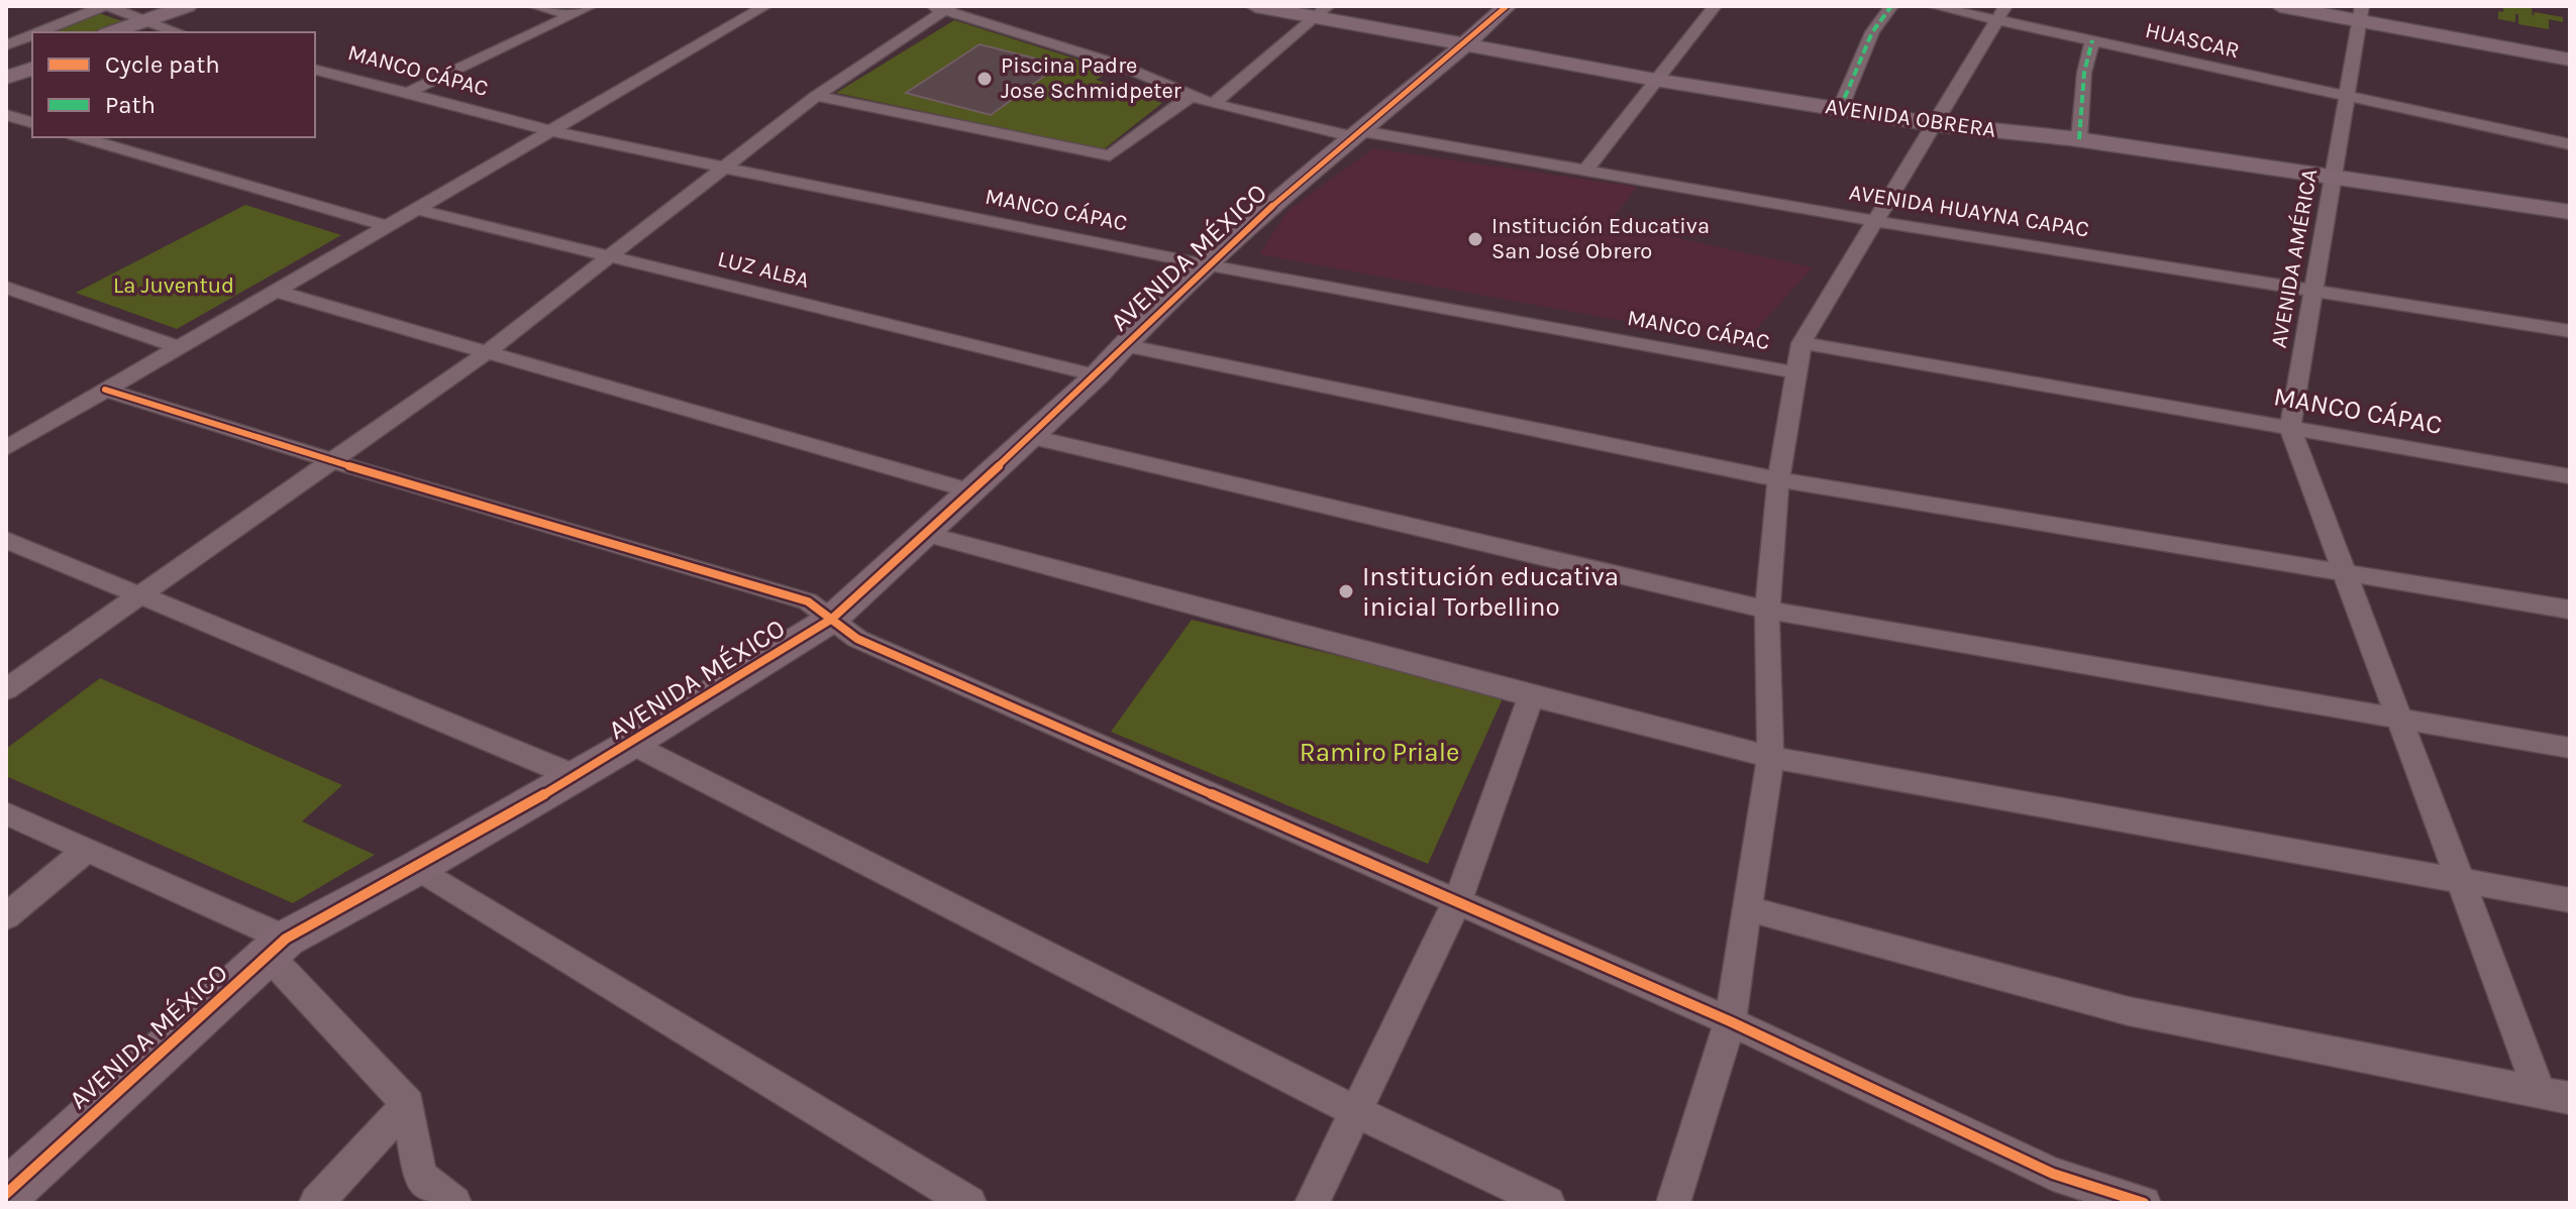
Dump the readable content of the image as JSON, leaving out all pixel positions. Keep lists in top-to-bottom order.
{
  "streets": {
    "street": [
      "HUASCAR",
      "MANCO CÁPAC",
      "AVENIDA OBRERA",
      "AVENIDA HUAYNA CAPAC",
      "AVENIDA MÉXICO",
      "AVENIDA AMÉRICA",
      "LUZ ALBA"
    ]
  },
  "crossings": [
    ["HUASCAR", "AVENIDA AMÉRICA"],
    ["MANCO CÁPAC", "AVENIDA MÉXICO"],
    ["MANCO CÁPAC", "AVENIDA AMÉRICA"],
    ["AVENIDA OBRERA", "AVENIDA MÉXICO"],
    ["AVENIDA OBRERA", "AVENIDA AMÉRICA"],
    ["AVENIDA HUAYNA CAPAC", "AVENIDA MÉXICO"],
    ["AVENIDA HUAYNA CAPAC", "AVENIDA AMÉRICA"],
    ["AVENIDA MÉXICO", "LUZ ALBA"]
  ],
  "parks": ["La Juventud", "Ramiro Priale"],
  "places": ["Piscina Padre Jose Schmidpeter", "Institución Educativa San José Obrero", "Institución educativa inicial Torbellino"],
  "legend": ["Cycle path", "Path"]
}
